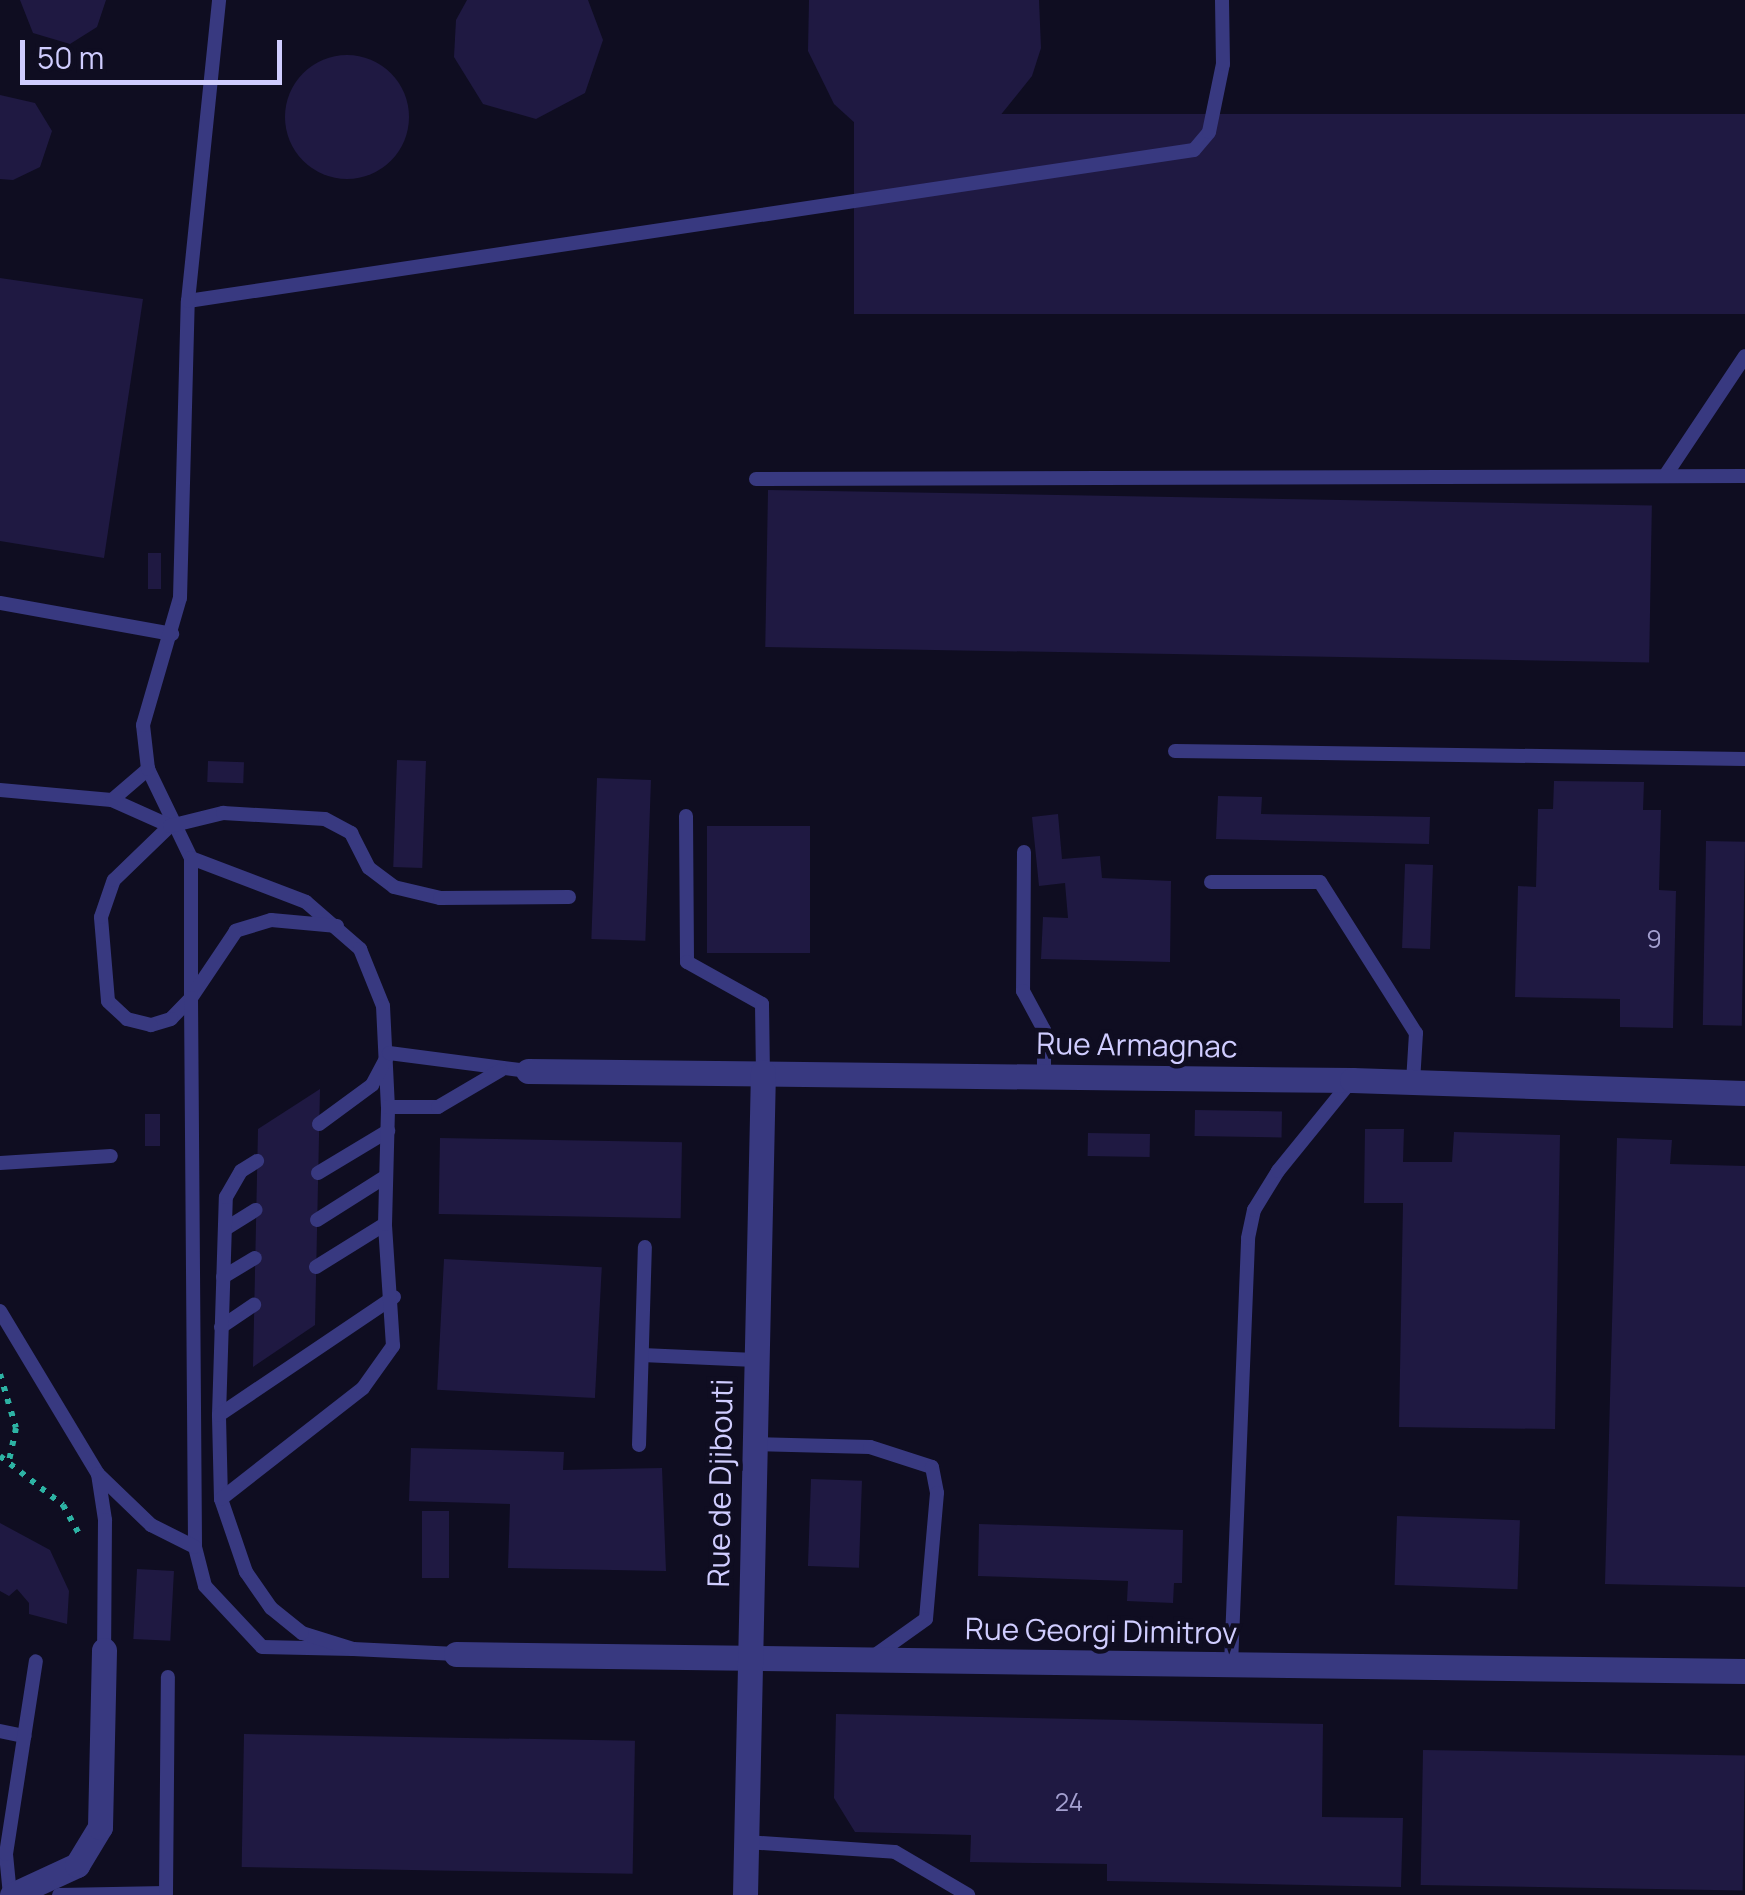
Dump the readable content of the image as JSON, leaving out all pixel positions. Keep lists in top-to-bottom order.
{
  "streets": {
    "street": ["Rue Armagnac", "Rue de Djibouti", "Rue Georgi Dimitrov"]
  },
  "crossings": [
    ["Rue Armagnac", "Rue de Djibouti"],
    ["Rue de Djibouti", "Rue Georgi Dimitrov"]
  ],
  "house_numbers": ["9", "24"],
  "scale_bar": "50 m"
}
